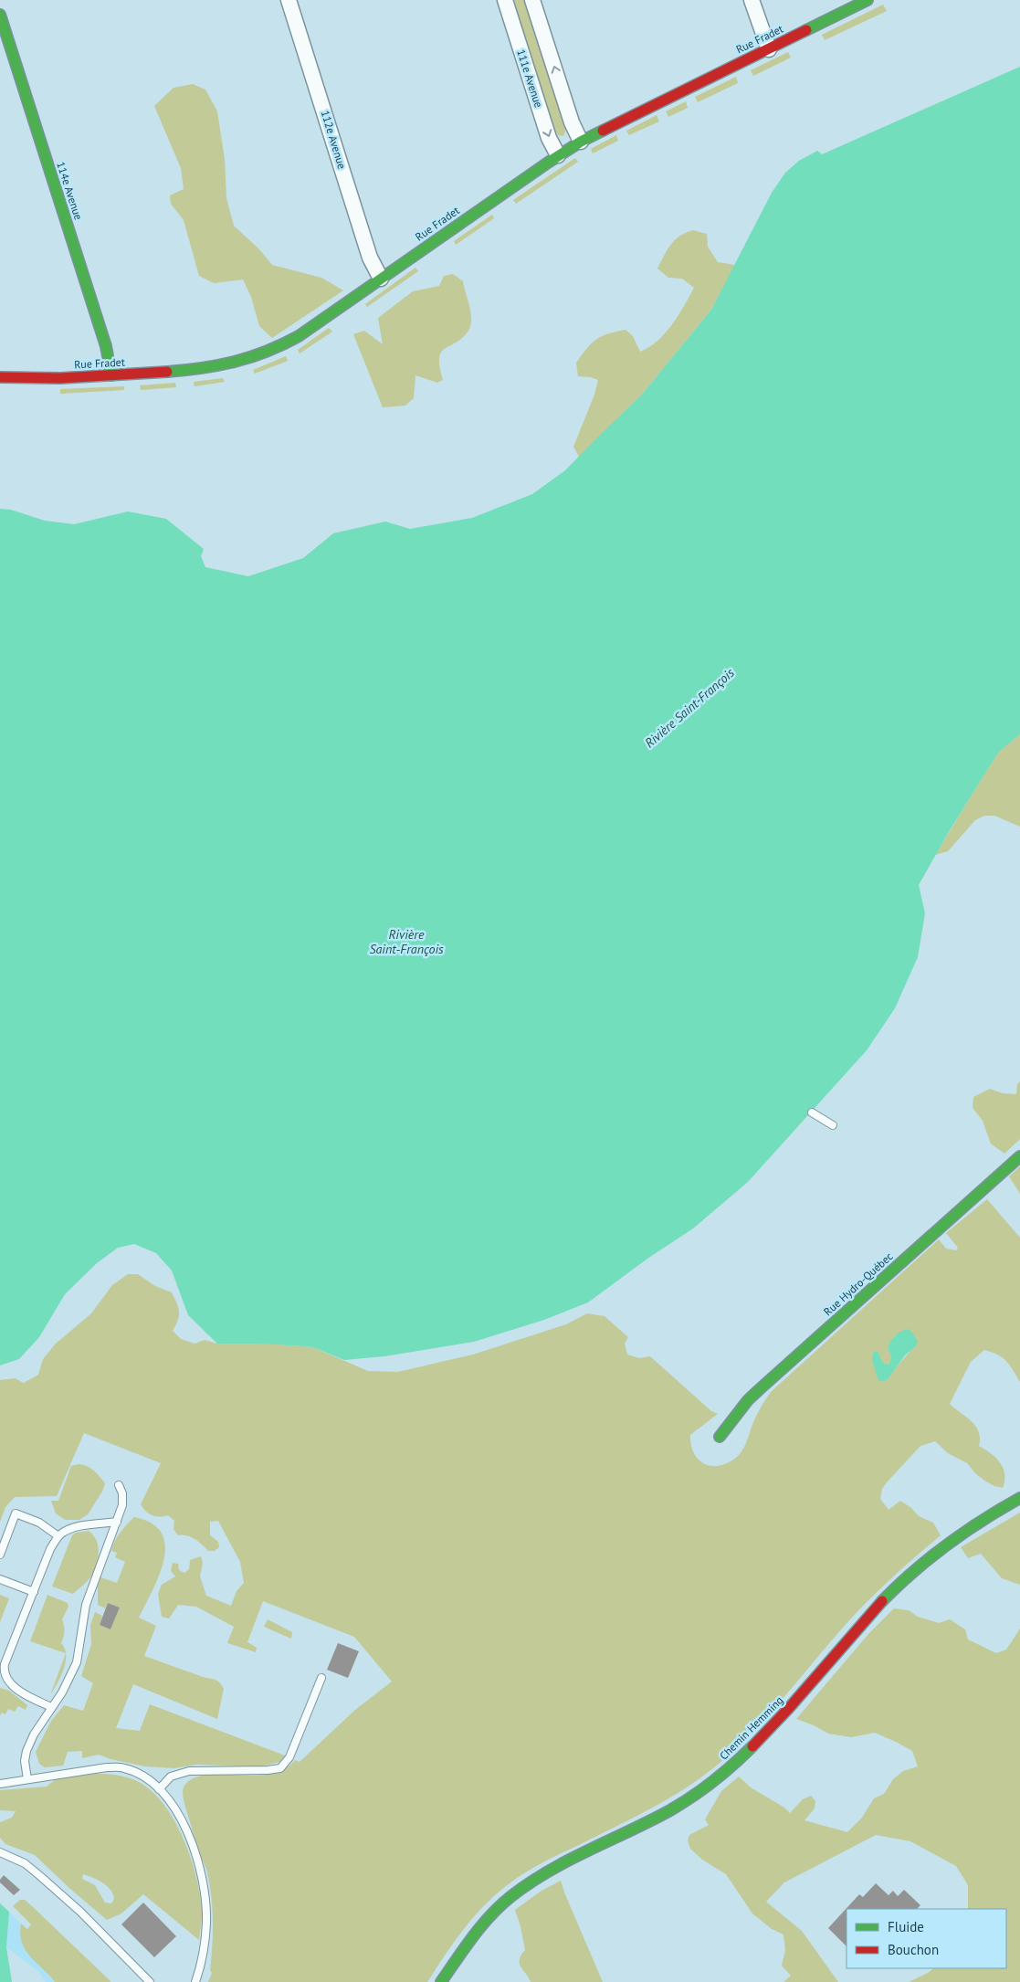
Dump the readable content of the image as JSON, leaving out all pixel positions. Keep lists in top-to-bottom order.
{
  "streets": {
    "street": [
      "Rue Fradet",
      "111e Avenue",
      "112e Avenue",
      "114e Avenue",
      "Rue Hydro-Québec",
      "Chemin Hemming"
    ]
  },
  "crossings": [
    ["Rue Fradet", "111e Avenue"],
    ["Rue Fradet", "112e Avenue"],
    ["Rue Fradet", "114e Avenue"]
  ],
  "water": ["Rivière Saint-François"],
  "legend": ["Fluide", "Bouchon"]
}
